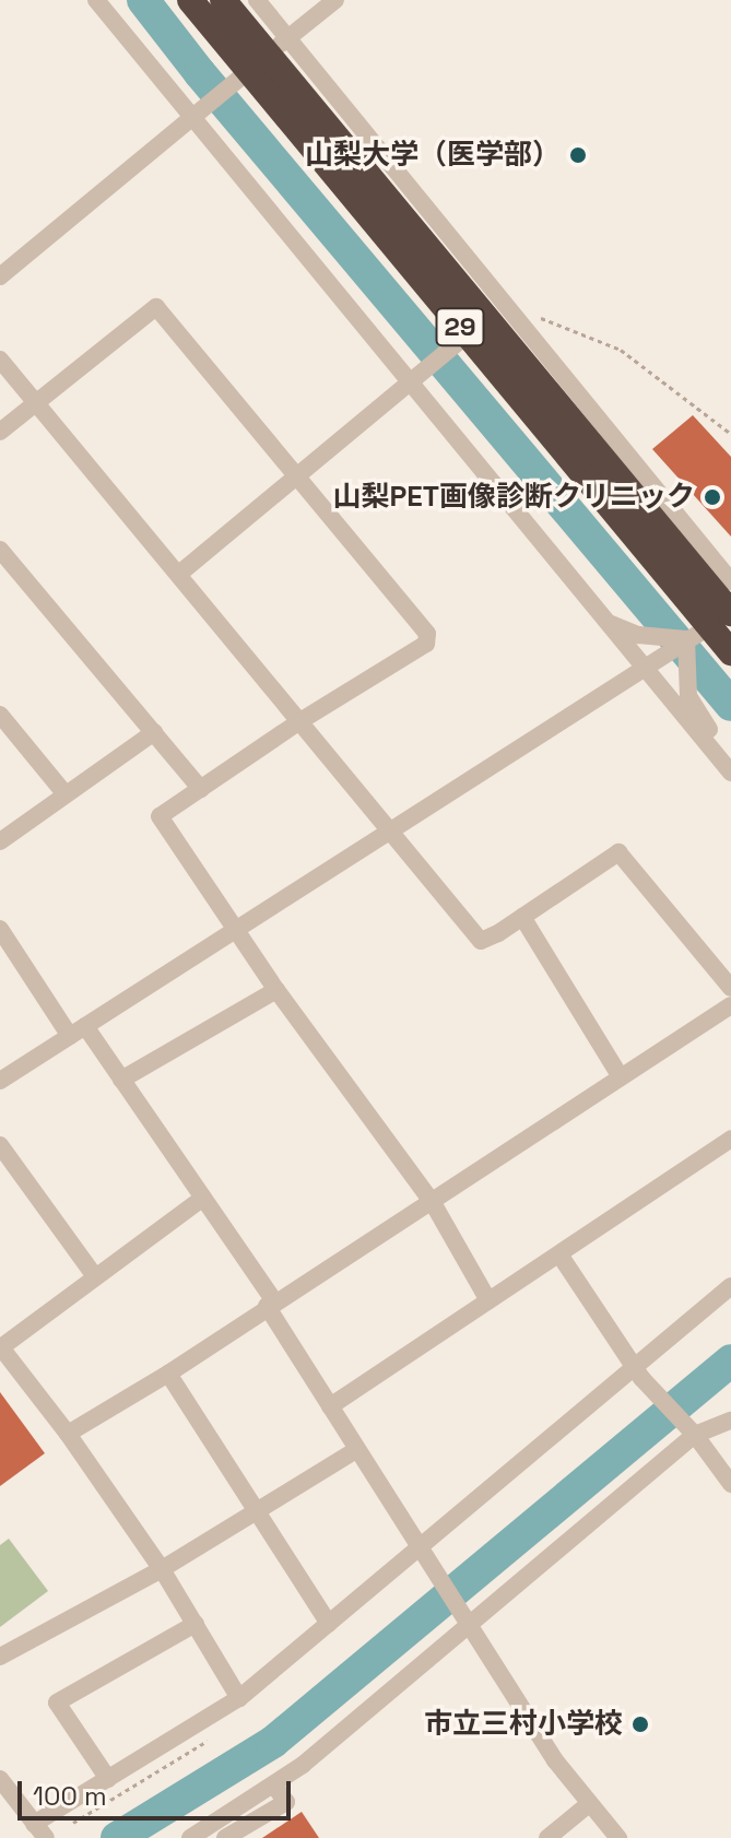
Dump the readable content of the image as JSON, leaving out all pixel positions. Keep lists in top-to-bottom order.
{
  "streets": {
    "highway": ["29"]
  },
  "places": ["山梨大学（医学部）", "山梨PET画像診断クリニック", "市立三村小学校"],
  "scale_bar": "100 m"
}
